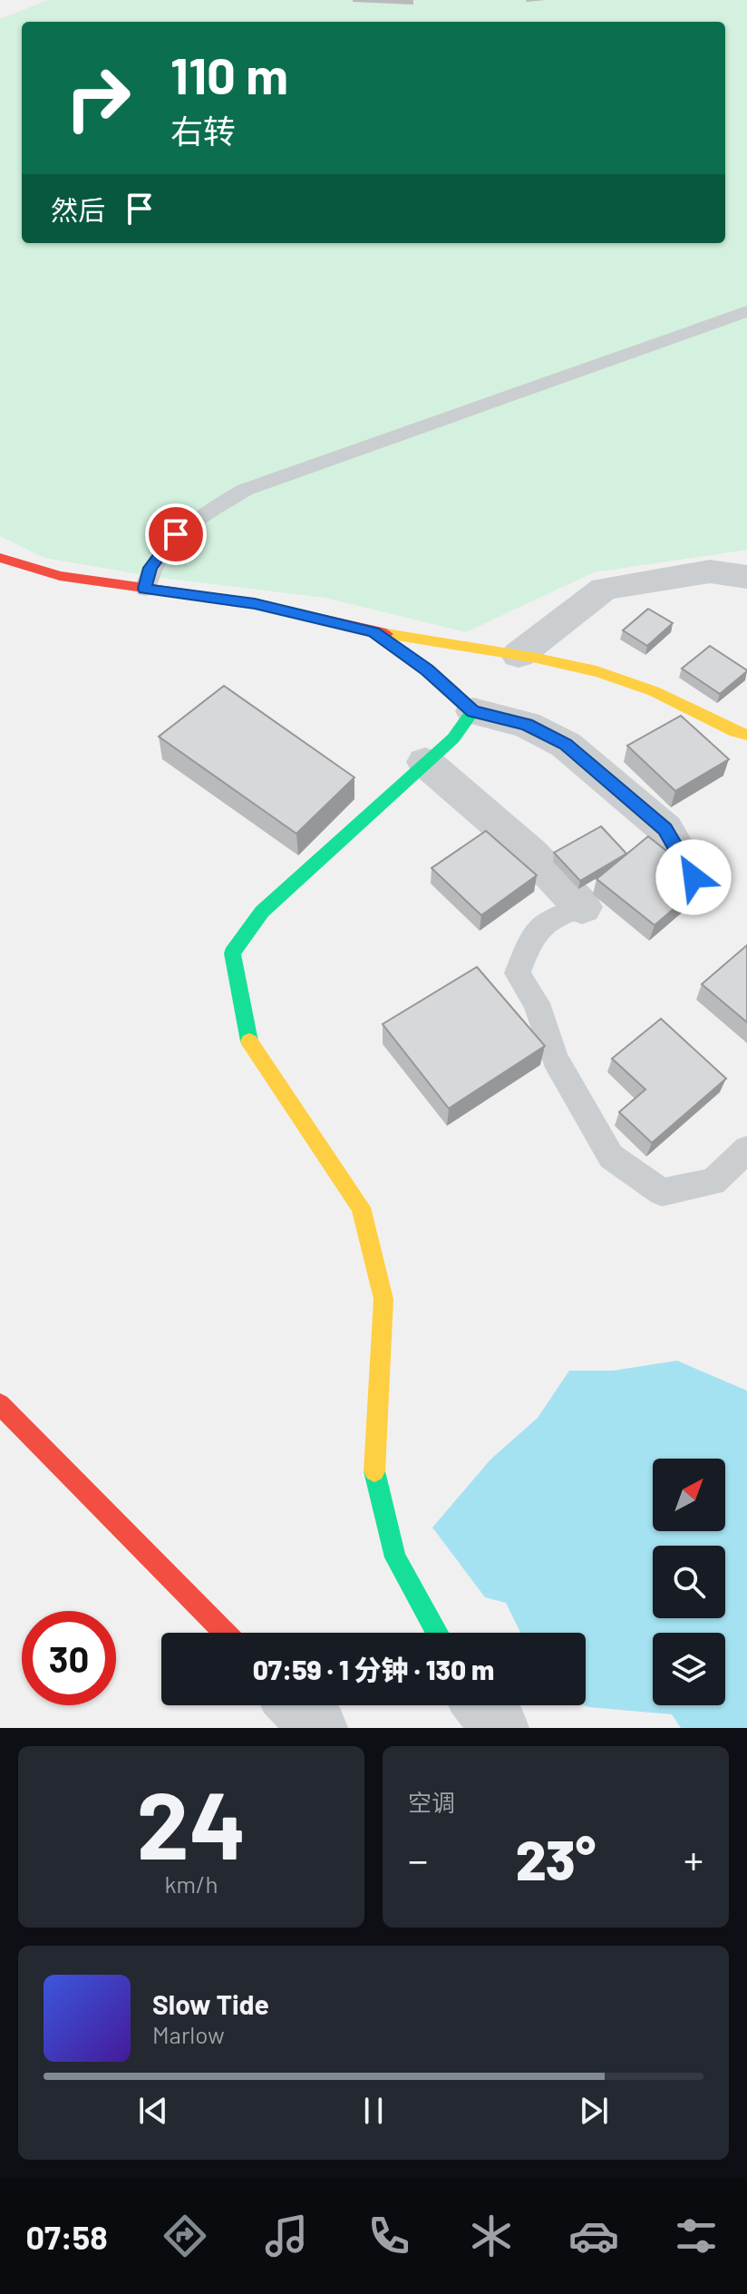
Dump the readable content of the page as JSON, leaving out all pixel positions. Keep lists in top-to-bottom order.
{
  "north": "top right",
  "page": {
    "turn": ["110 m", "右转"],
    "then": "然后",
    "limit": "30",
    "trip": "07:59 · 1 分钟 · 130 m",
    "tile": [
      ["24", "km/h"],
      "空调"
    ],
    "heat": ["−", "23°", "+"],
    "song": ["Slow Tide", "Marlow"],
    "tabs": "07:58"
  }
}
